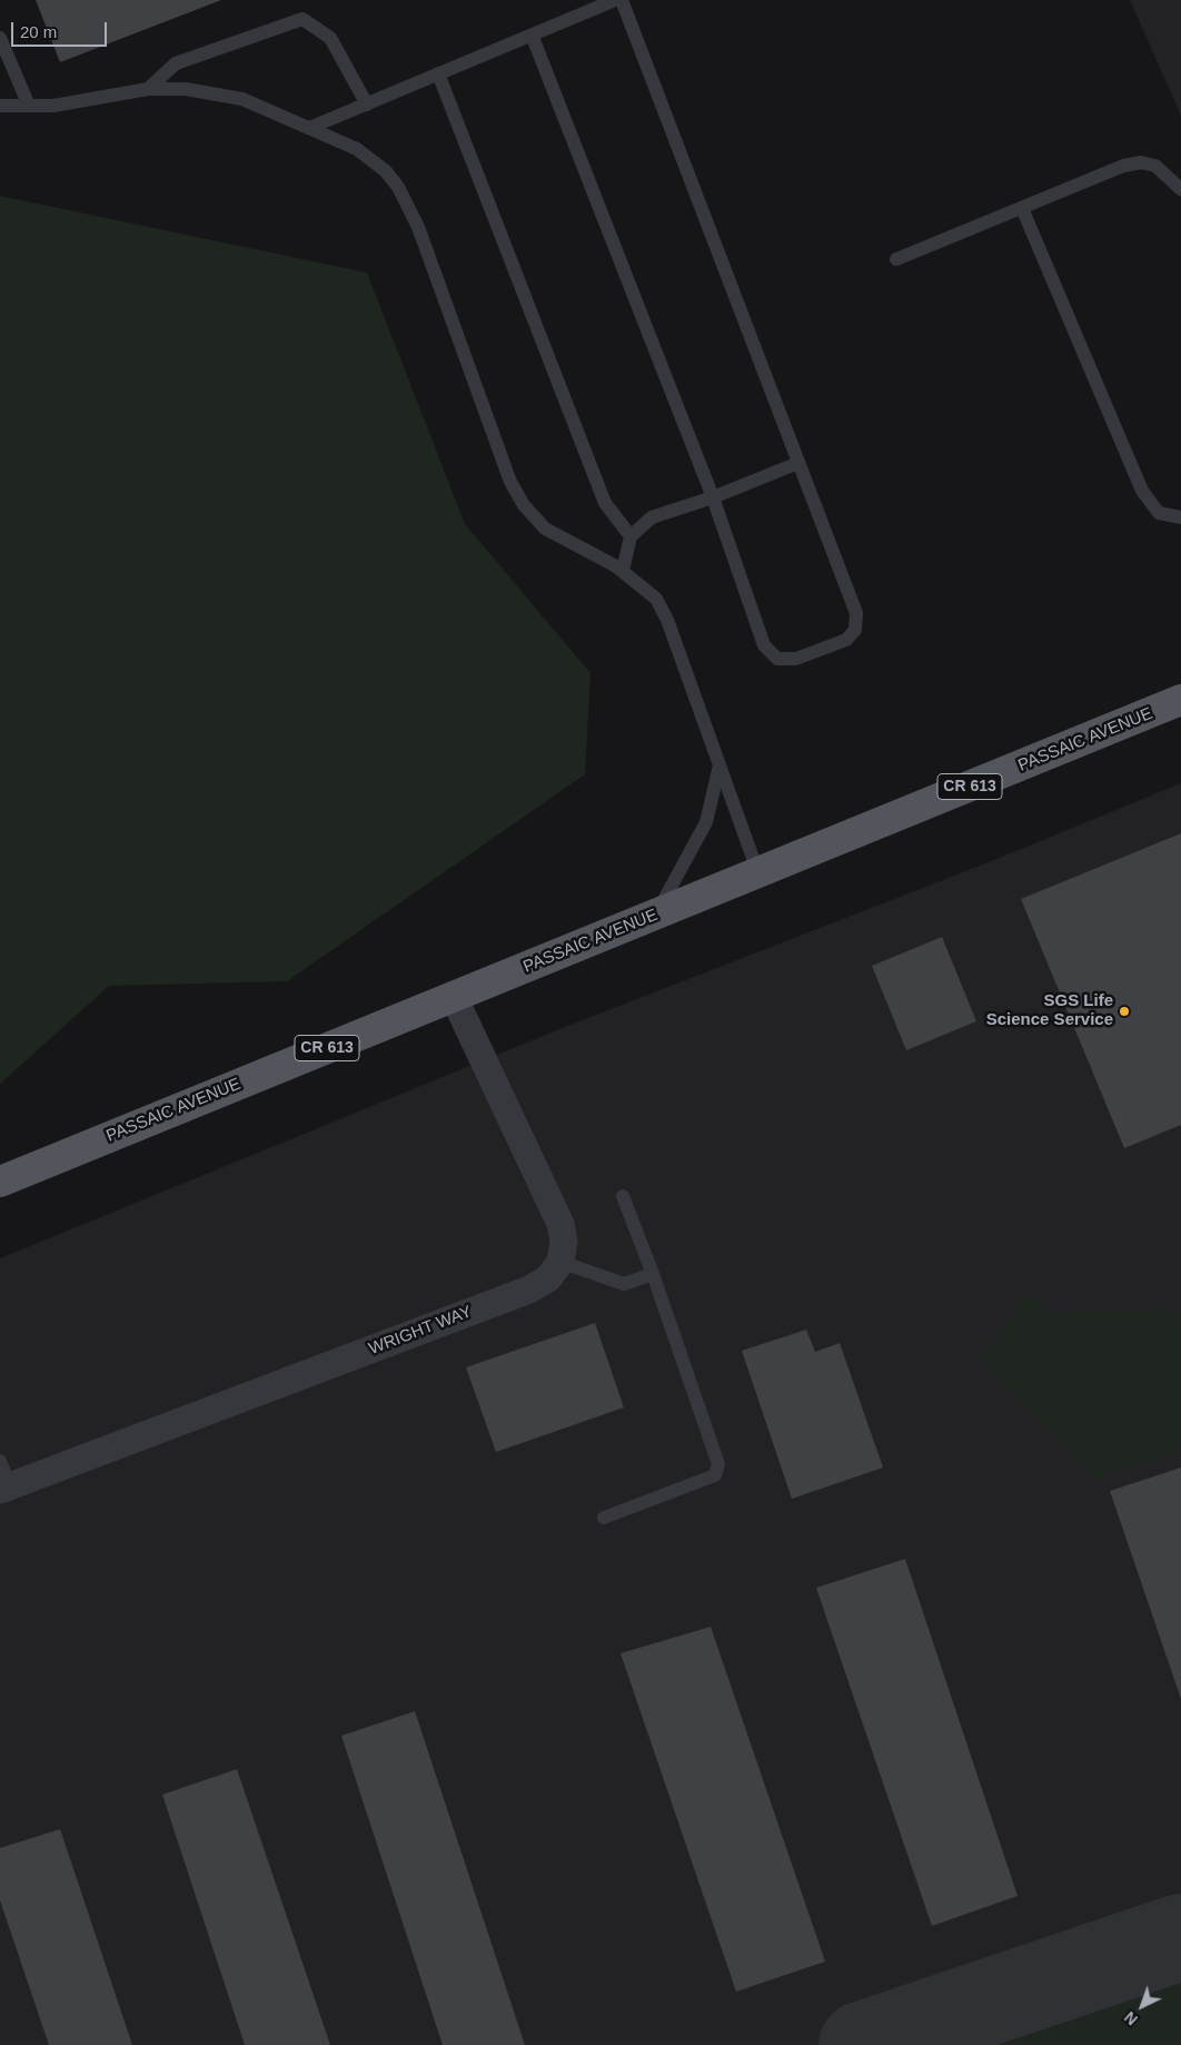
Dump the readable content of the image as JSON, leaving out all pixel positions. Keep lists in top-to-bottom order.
{
  "streets": {
    "main road": ["PASSAIC AVENUE", "CR 613"],
    "street": ["WRIGHT WAY"]
  },
  "places": ["SGS Life Science Service"],
  "scale_bar": "20 m",
  "north": "bottom left"
}
